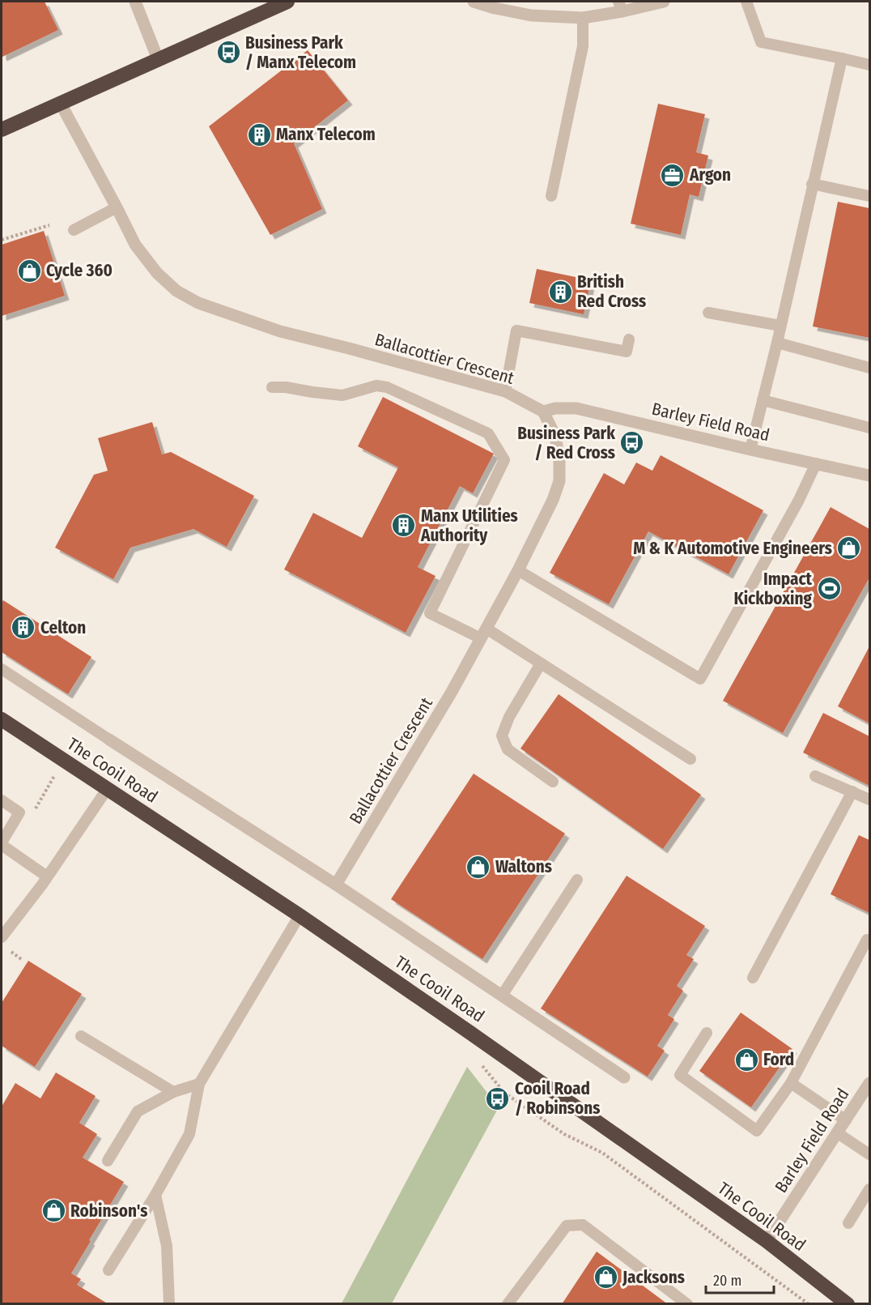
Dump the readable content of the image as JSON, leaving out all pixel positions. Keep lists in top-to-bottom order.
{
  "streets": {
    "highway": ["The Cooil Road"],
    "street": ["Ballacottier Crescent", "Barley Field Road"]
  },
  "crossings": [
    ["Ballacottier Crescent", "Barley Field Road"],
    ["Barley Field Road", "The Cooil Road"]
  ],
  "places": {
    "bus stop": ["Business Park / Manx Telecom", "Business Park / Red Cross", "Cooil Road / Robinsons"],
    "building": [
      "Manx Telecom",
      "British Red Cross",
      "Manx Utilities Authority",
      "Celton"
    ],
    "office": ["Argon"],
    "shop": [
      "Cycle 360",
      "M & K Automotive Engineers",
      "Waltons",
      "Ford",
      "Robinson's",
      "Jacksons"
    ],
    "sports": ["Impact Kickboxing"]
  },
  "scale_bar": "20 m"
}
